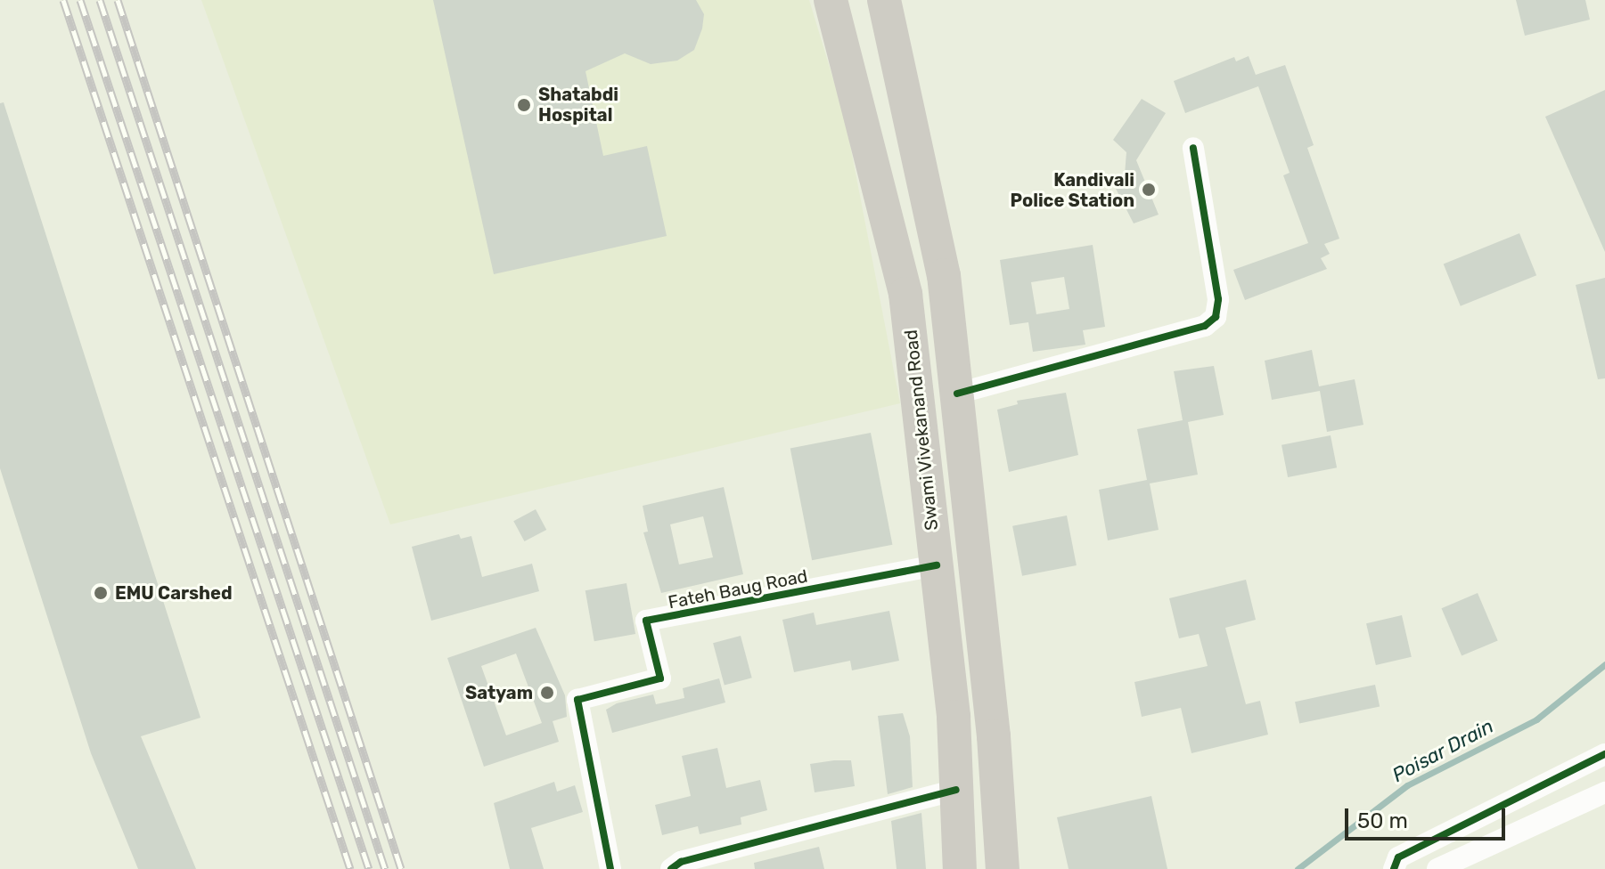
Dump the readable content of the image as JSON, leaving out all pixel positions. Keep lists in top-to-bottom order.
{
  "streets": {
    "main road": ["Swami Vivekanand Road"],
    "street": ["Fateh Baug Road"]
  },
  "crossings": [
    ["Swami Vivekanand Road", "Fateh Baug Road"]
  ],
  "water": ["Poisar Drain"],
  "places": [
    "Shatabdi Hospital",
    "Kandivali Police Station",
    "EMU Carshed",
    "Satyam"
  ],
  "scale_bar": "50 m"
}
